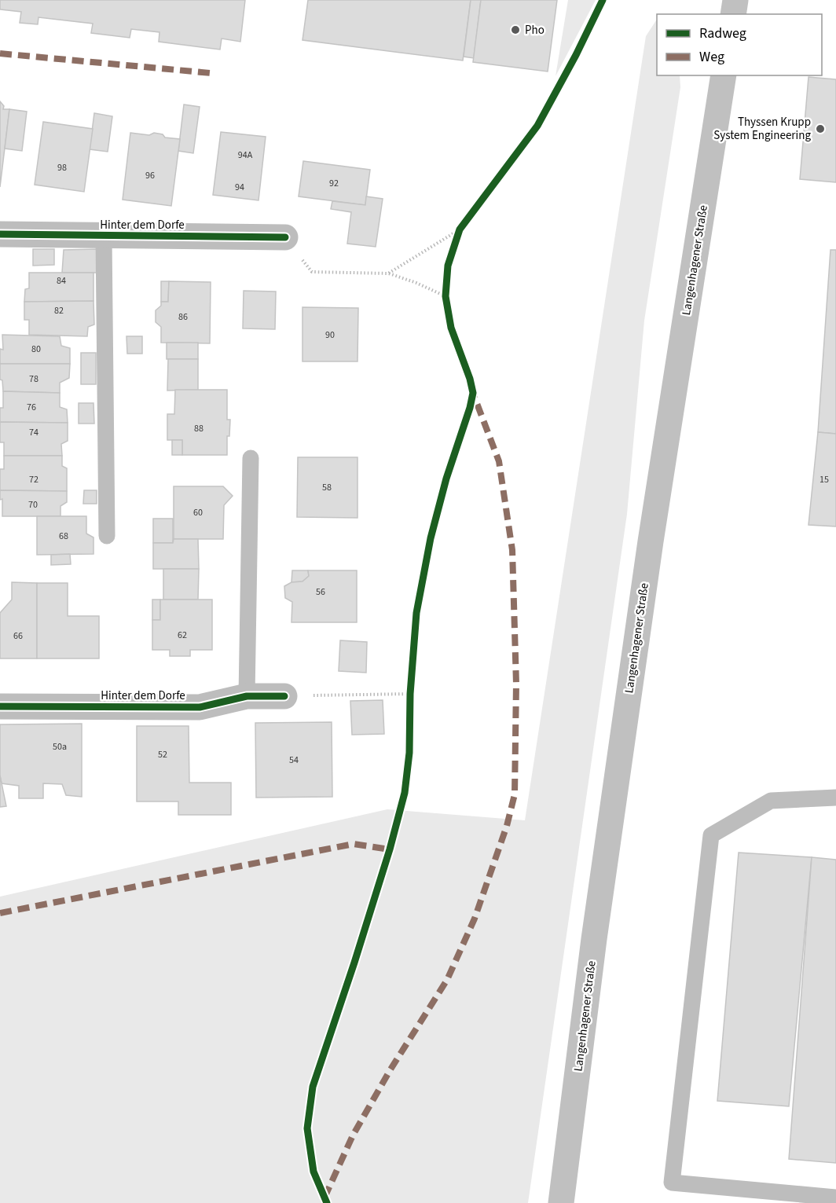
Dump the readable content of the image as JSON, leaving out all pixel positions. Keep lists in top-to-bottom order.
{
  "streets": {
    "main road": ["Langenhagener Straße"],
    "street": ["Hinter dem Dorfe"]
  },
  "places": ["Pho", "Thyssen Krupp System Engineering"],
  "house_numbers": [
    "94A",
    "98",
    "96",
    "92",
    "94",
    "84",
    "82",
    "86",
    "90",
    "80",
    "78",
    "76",
    "88",
    "74",
    "72",
    "15",
    "58",
    "70",
    "60",
    "68",
    "56",
    "62",
    "66",
    "50a",
    "52",
    "54"
  ],
  "legend": ["Radweg", "Weg"]
}
